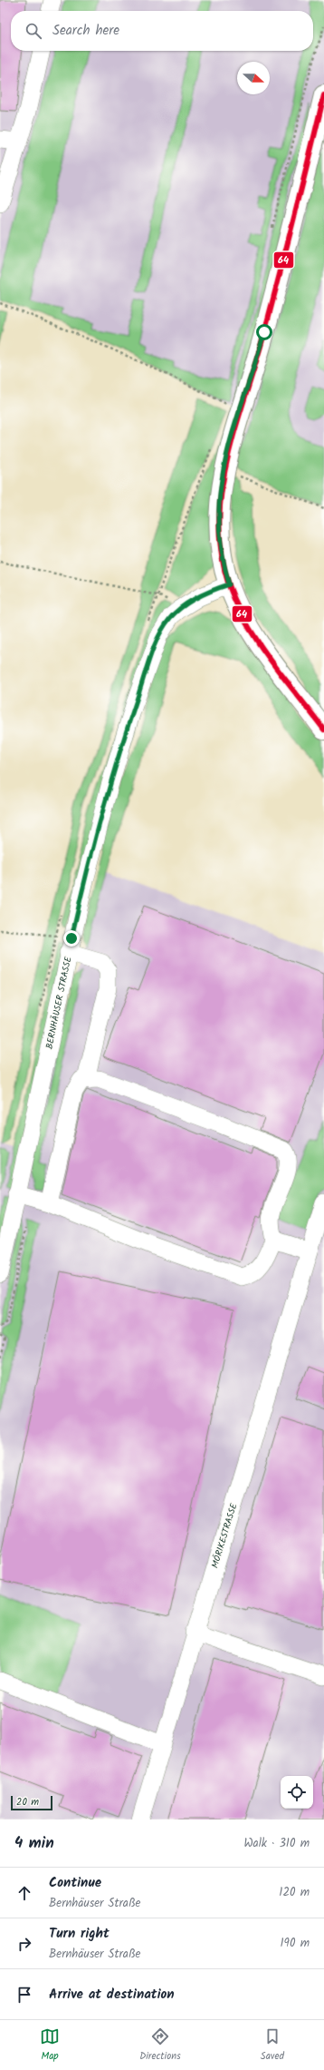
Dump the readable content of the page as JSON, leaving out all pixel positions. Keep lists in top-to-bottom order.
{
  "streets": {
    "street": ["BERNHÄUSER STRASSE", "MÖRIKESTRASSE"]
  },
  "lines": ["transit line 64"],
  "scale_bar": "20 m",
  "north": "right",
  "page": {
    "search": "Search here",
    "scale": "20 m",
    "heading": ["4 min", "Walk · 310 m"],
    "list": [
      ["Continue", "Bernhäuser Straße", "120 m"],
      ["Turn right", "Bernhäuser Straße", "190 m"],
      "Arrive at destination"
    ],
    "nav": ["Map", "Directions", "Saved"]
  }
}
